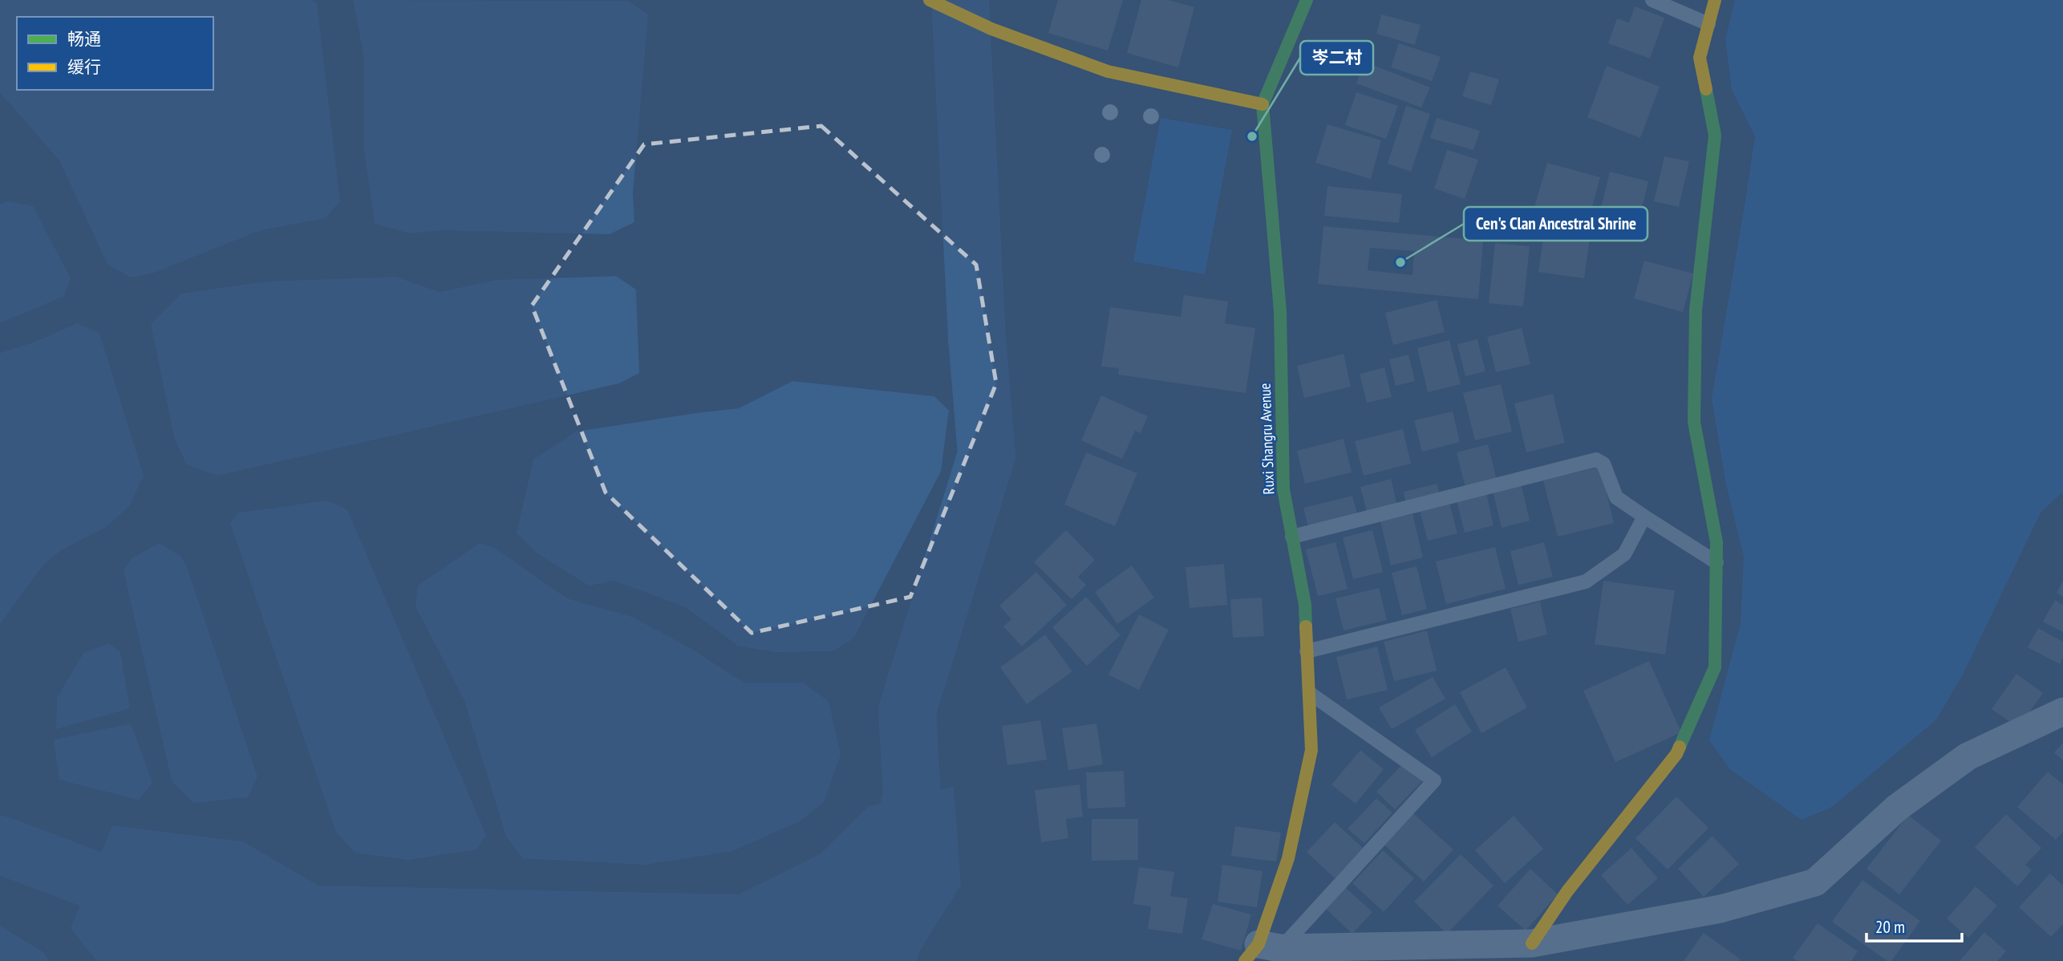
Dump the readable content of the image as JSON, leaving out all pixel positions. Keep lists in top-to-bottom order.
{
  "streets": {
    "street": ["Ruxi Shangru Avenue"]
  },
  "places": ["岑二村", "Cen's Clan Ancestral Shrine"],
  "legend": ["畅通", "缓行"],
  "scale_bar": "20 m"
}
